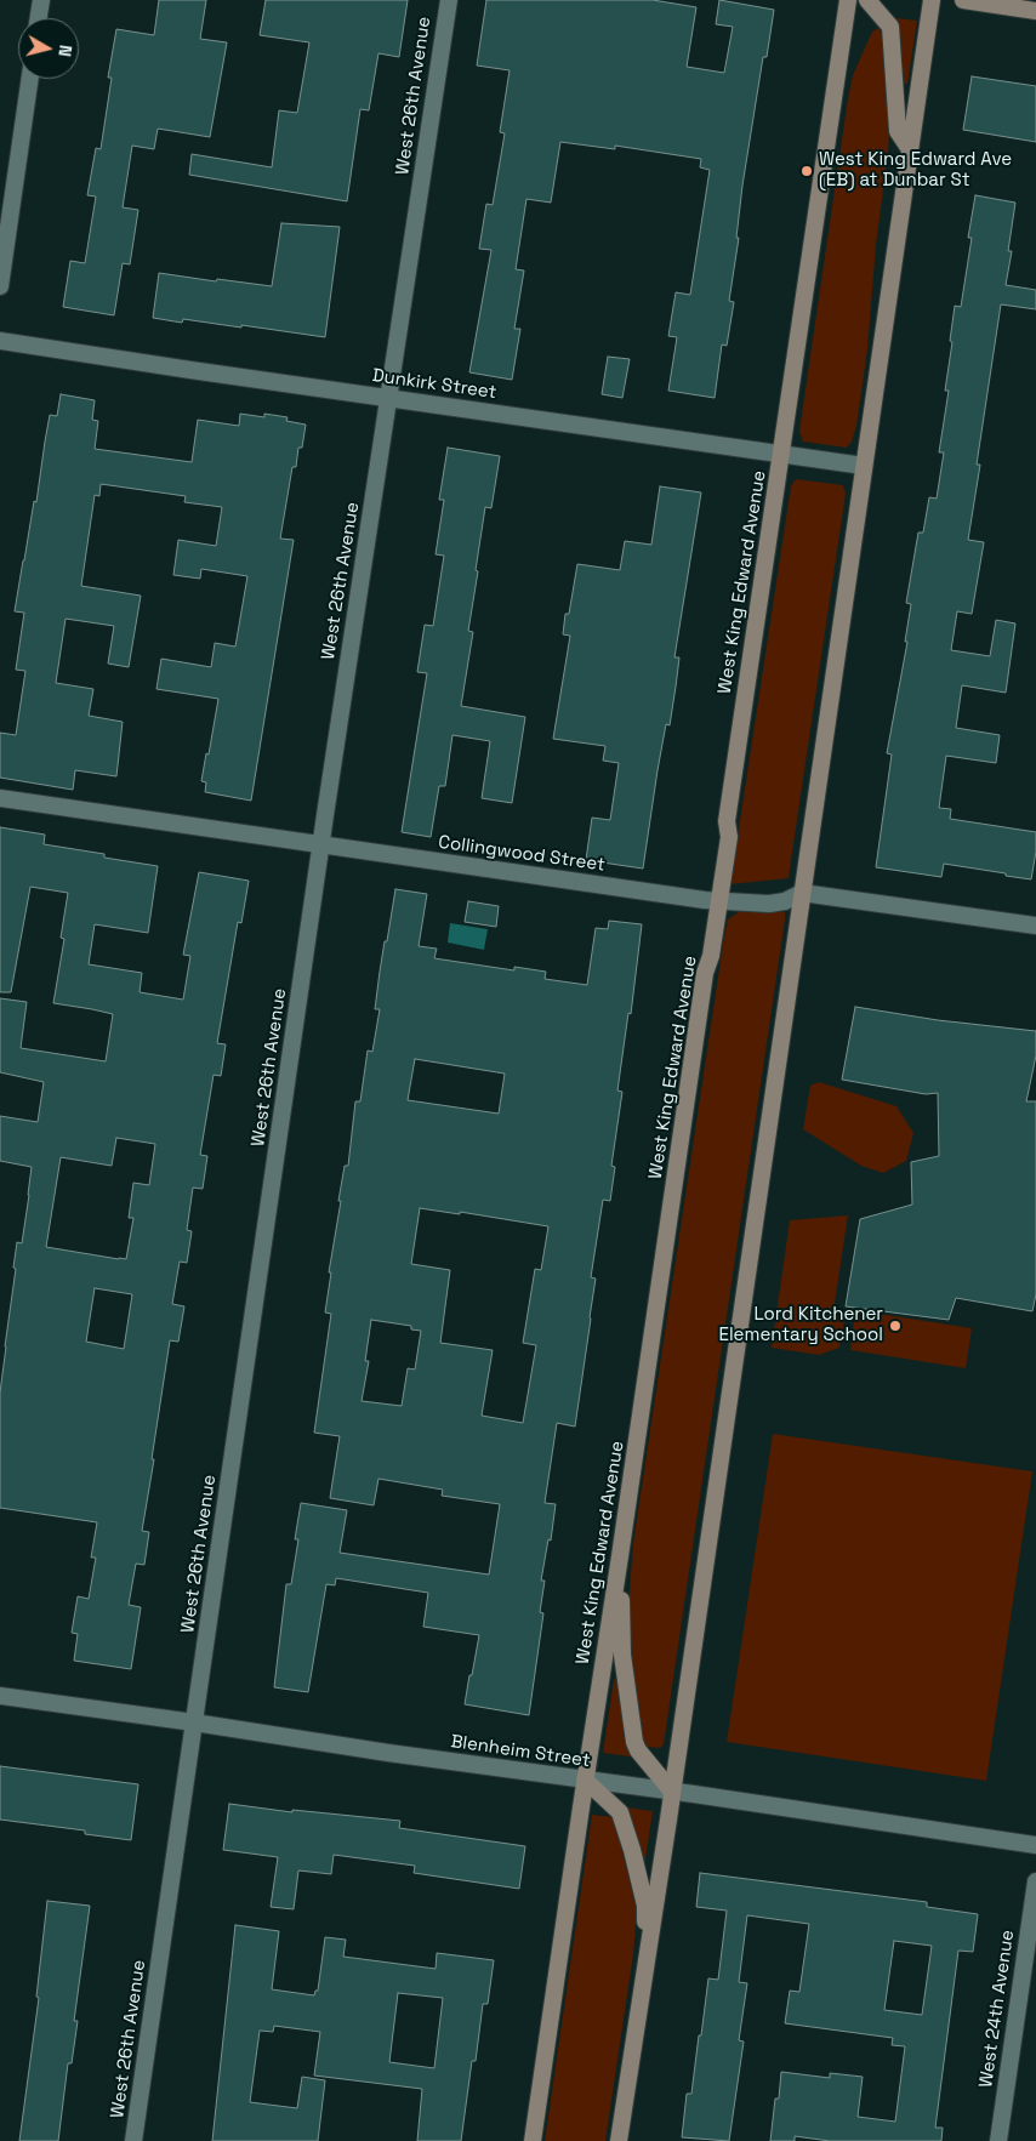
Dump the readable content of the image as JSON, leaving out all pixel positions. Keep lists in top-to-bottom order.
{
  "streets": {
    "main road": ["West King Edward Avenue"],
    "street": [
      "West 26th Avenue",
      "Dunkirk Street",
      "Collingwood Street",
      "Blenheim Street",
      "West 24th Avenue"
    ]
  },
  "crossings": [
    ["West 26th Avenue", "Dunkirk Street"],
    ["West 26th Avenue", "Collingwood Street"],
    ["West 26th Avenue", "Blenheim Street"],
    ["Dunkirk Street", "West King Edward Avenue"],
    ["West King Edward Avenue", "Collingwood Street"],
    ["West King Edward Avenue", "Blenheim Street"]
  ],
  "places": ["West King Edward Ave (EB) at Dunbar St", "Lord Kitchener Elementary School"],
  "north": "right"
}
